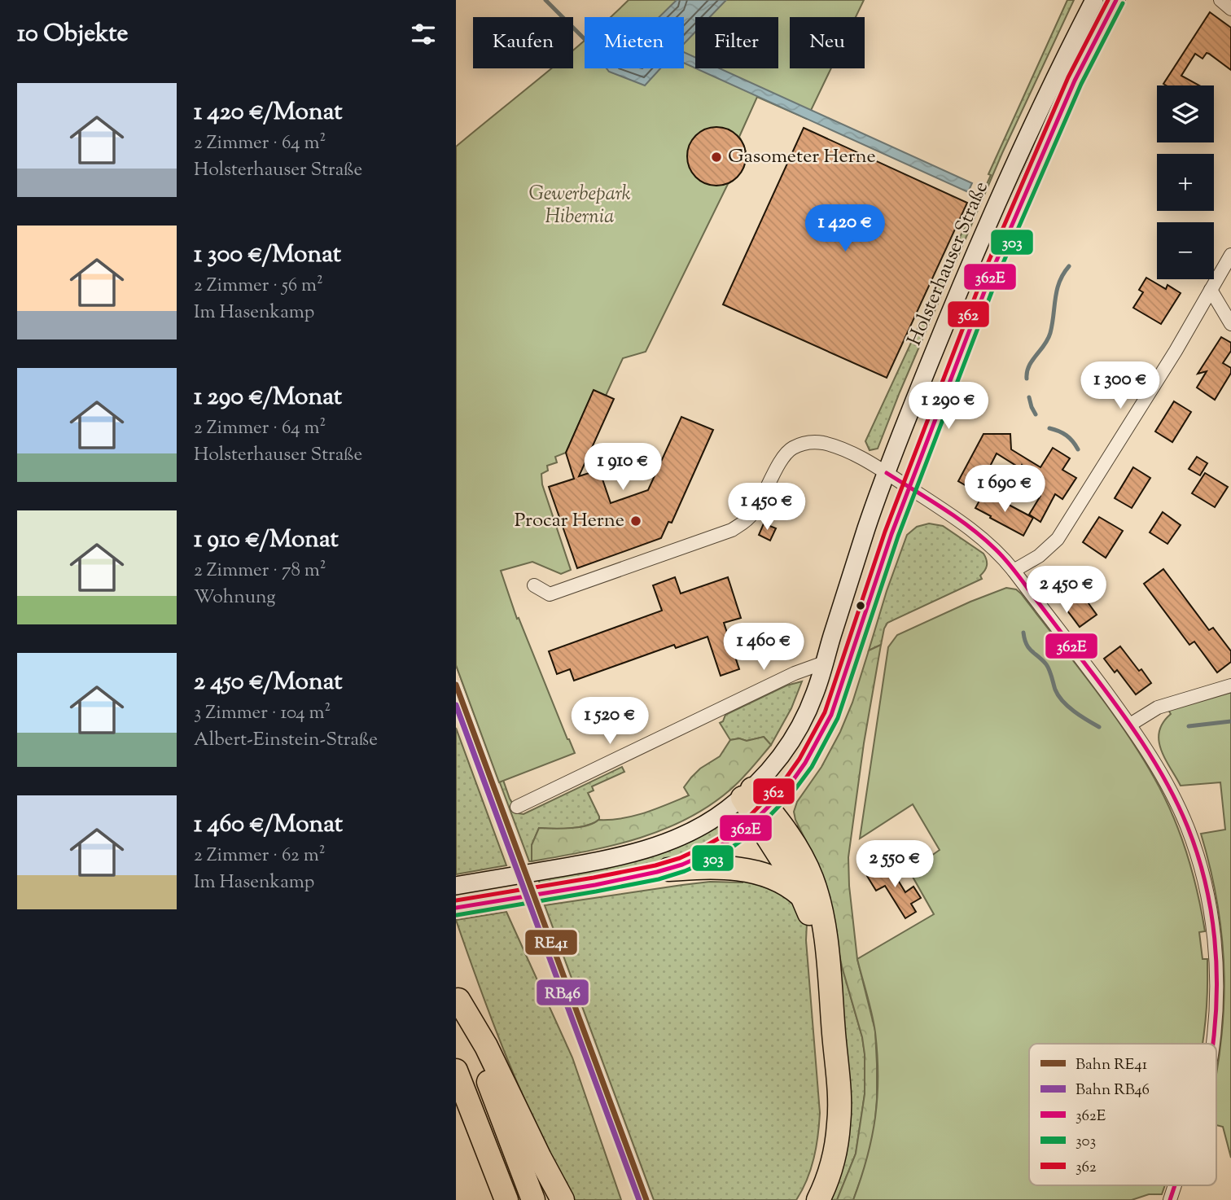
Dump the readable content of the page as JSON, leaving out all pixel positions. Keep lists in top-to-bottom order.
{
  "streets": {
    "main road": ["Holsterhauser Straße"]
  },
  "parks": ["Gewerbepark Hibernia"],
  "places": ["Gasometer Herne", "Procar Herne"],
  "lines": [
    "transit line 362E",
    "transit line 362",
    "transit line 303",
    "rail line RE41",
    "rail line RB46"
  ],
  "legend": [
    "Bahn RE41",
    "Bahn RB46",
    "362E",
    "303",
    "362"
  ],
  "page": {
    "heading": "10 Objekte",
    "chip": [
      "Kaufen",
      "Mieten",
      "Filter",
      "Neu"
    ],
    "list": [
      {
        "name": "1 420 €/Monat",
        "note": "2 Zimmer · 64 m² · Holsterhauser Straße"
      },
      {
        "name": "1 300 €/Monat",
        "note": "2 Zimmer · 56 m² · Im Hasenkamp"
      },
      {
        "name": "1 290 €/Monat",
        "note": "2 Zimmer · 64 m² · Holsterhauser Straße"
      },
      {
        "name": "1 910 €/Monat",
        "note": "2 Zimmer · 78 m² · Wohnung"
      },
      {
        "name": "2 450 €/Monat",
        "note": "3 Zimmer · 104 m² · Albert-Einstein-Straße"
      },
      {
        "name": "1 460 €/Monat",
        "note": "2 Zimmer · 62 m² · Im Hasenkamp"
      }
    ],
    "map_buttons": ["+", "−"],
    "price": [
      "1 420 €",
      "1 300 €",
      "1 290 €",
      "1 910 €",
      "1 690 €",
      "1 450 €",
      "2 450 €",
      "1 460 €",
      "1 520 €",
      "2 550 €"
    ]
  }
}
